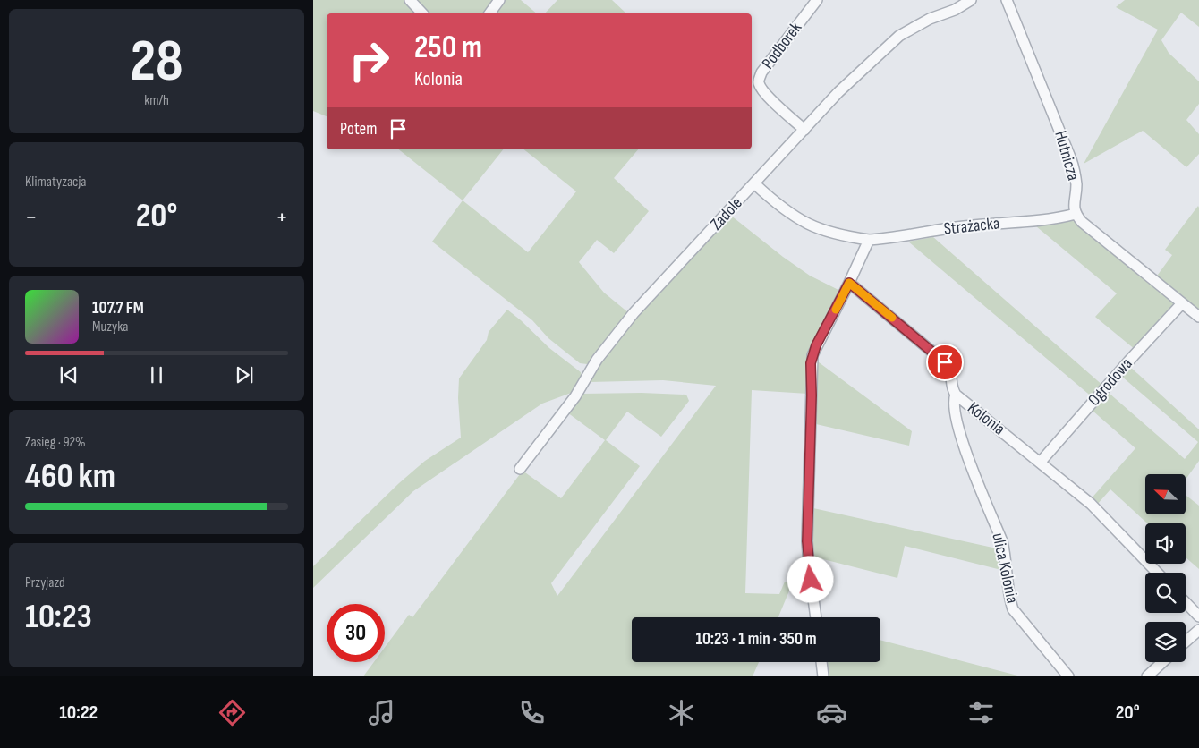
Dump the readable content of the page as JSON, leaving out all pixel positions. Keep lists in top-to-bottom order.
{
  "streets": {
    "street": [
      "Podborek",
      "Hutnicza",
      "Zadole",
      "Strażacka",
      "Ogrodowa",
      "Kolonia",
      "ulica Kolonia"
    ]
  },
  "crossings": [
    ["Podborek", "Zadole"],
    ["Hutnicza", "Strażacka"],
    ["Ogrodowa", "Kolonia"],
    ["Kolonia", "ulica Kolonia"]
  ],
  "north": "top left",
  "page": {
    "tile": [
      ["28", "km/h"],
      "Klimatyzacja",
      ["Zasięg · 92%", "460 km"],
      ["Przyjazd", "10:23"]
    ],
    "turn": ["250 m", "Kolonia"],
    "then": "Potem",
    "heat": ["−", "20°", "+"],
    "song": ["107.7 FM", "Muzyka"],
    "limit": "30",
    "trip": "10:23 · 1 min · 350 m",
    "tabs": ["10:22", "20°"]
  }
}
